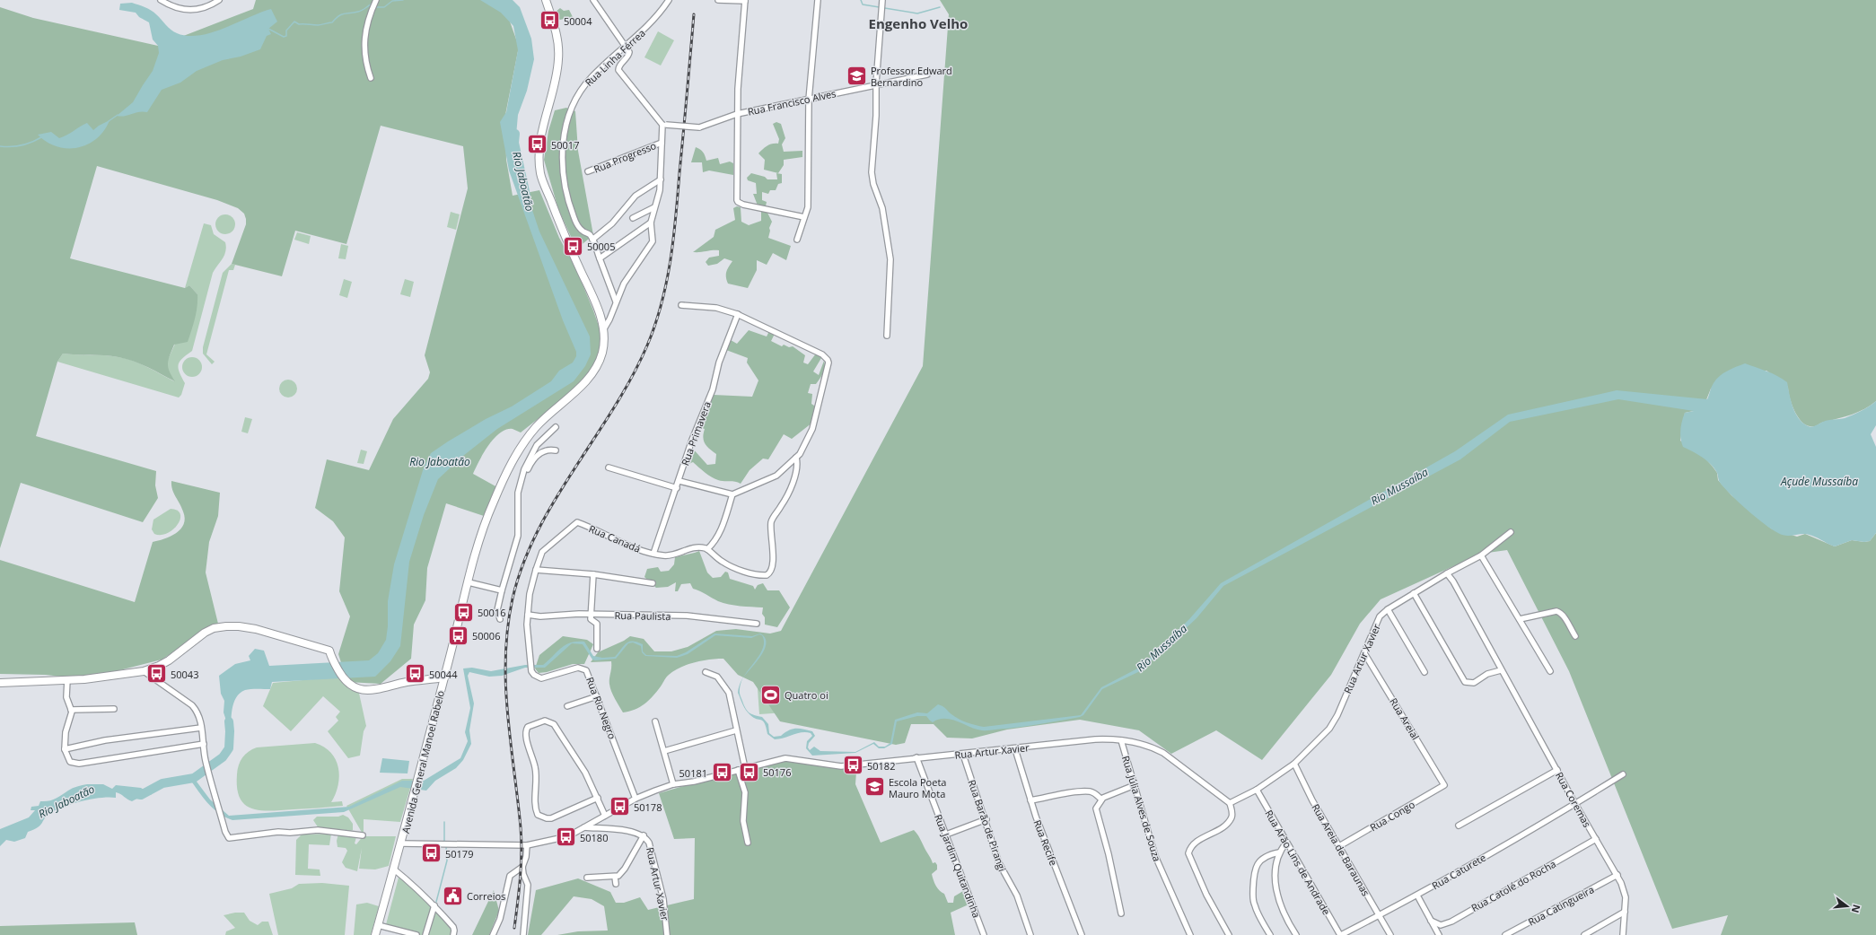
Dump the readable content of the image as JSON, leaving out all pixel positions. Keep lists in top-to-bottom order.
{
  "streets": {
    "main road": ["Avenida General Manoel Rabelo"],
    "street": [
      "Rua Linha Férrea",
      "Rua Francisco Alves",
      "Rua Progresso",
      "Rua Primavera",
      "Rua Canadá",
      "Rua Paulista",
      "Rua Artur Xavier",
      "Rua Rio Negro",
      "Rua Areial",
      "Rua Coremas",
      "Rua Júlia Alves de Souza",
      "Rua Congo",
      "Rua Barão de Pirangi",
      "Rua Recife",
      "Rua Areia de Baraunas",
      "Rua Arão Lins de Andrade",
      "Rua Jardim Quitandinha",
      "Rua Caturete",
      "Rua Catolé do Rocha",
      "Rua Catingueira"
    ]
  },
  "crossings": [
    ["Rua Linha Férrea", "Rua Francisco Alves"],
    ["Rua Primavera", "Rua Canadá"],
    ["Rua Canadá", "Rua Rio Negro"],
    ["Rua Paulista", "Rua Rio Negro"],
    ["Rua Artur Xavier", "Rua Rio Negro"],
    ["Rua Artur Xavier", "Rua Areial"],
    ["Rua Artur Xavier", "Avenida General Manoel Rabelo"],
    ["Rua Artur Xavier", "Rua Coremas"],
    ["Rua Artur Xavier", "Rua Júlia Alves de Souza"],
    ["Rua Artur Xavier", "Rua Barão de Pirangi"],
    ["Rua Artur Xavier", "Rua Recife"],
    ["Rua Artur Xavier", "Rua Areia de Baraunas"],
    ["Rua Artur Xavier", "Rua Arão Lins de Andrade"],
    ["Rua Artur Xavier", "Rua Jardim Quitandinha"],
    ["Rua Areial", "Rua Congo"],
    ["Rua Coremas", "Rua Caturete"],
    ["Rua Coremas", "Rua Catolé do Rocha"],
    ["Rua Coremas", "Rua Catingueira"],
    ["Rua Congo", "Rua Areia de Baraunas"],
    ["Rua Areia de Baraunas", "Rua Caturete"],
    ["Rua Arão Lins de Andrade", "Rua Caturete"]
  ],
  "districts": ["Engenho Velho"],
  "water": ["Rio Jaboatão", "Açude Mussaíba", "Rio Mussaíba"],
  "places": {
    "bus stop": [
      "50004",
      "50017",
      "50005",
      "50016",
      "50006",
      "50043",
      "50044",
      "50182",
      "50176",
      "50181",
      "50178",
      "50180",
      "50179"
    ],
    "school or university": ["Professor Edward Bernardino", "Escola Poeta Mauro Mota"],
    "sports": ["Quatro oi"],
    "public building": ["Correios"]
  },
  "north": "right"
}
